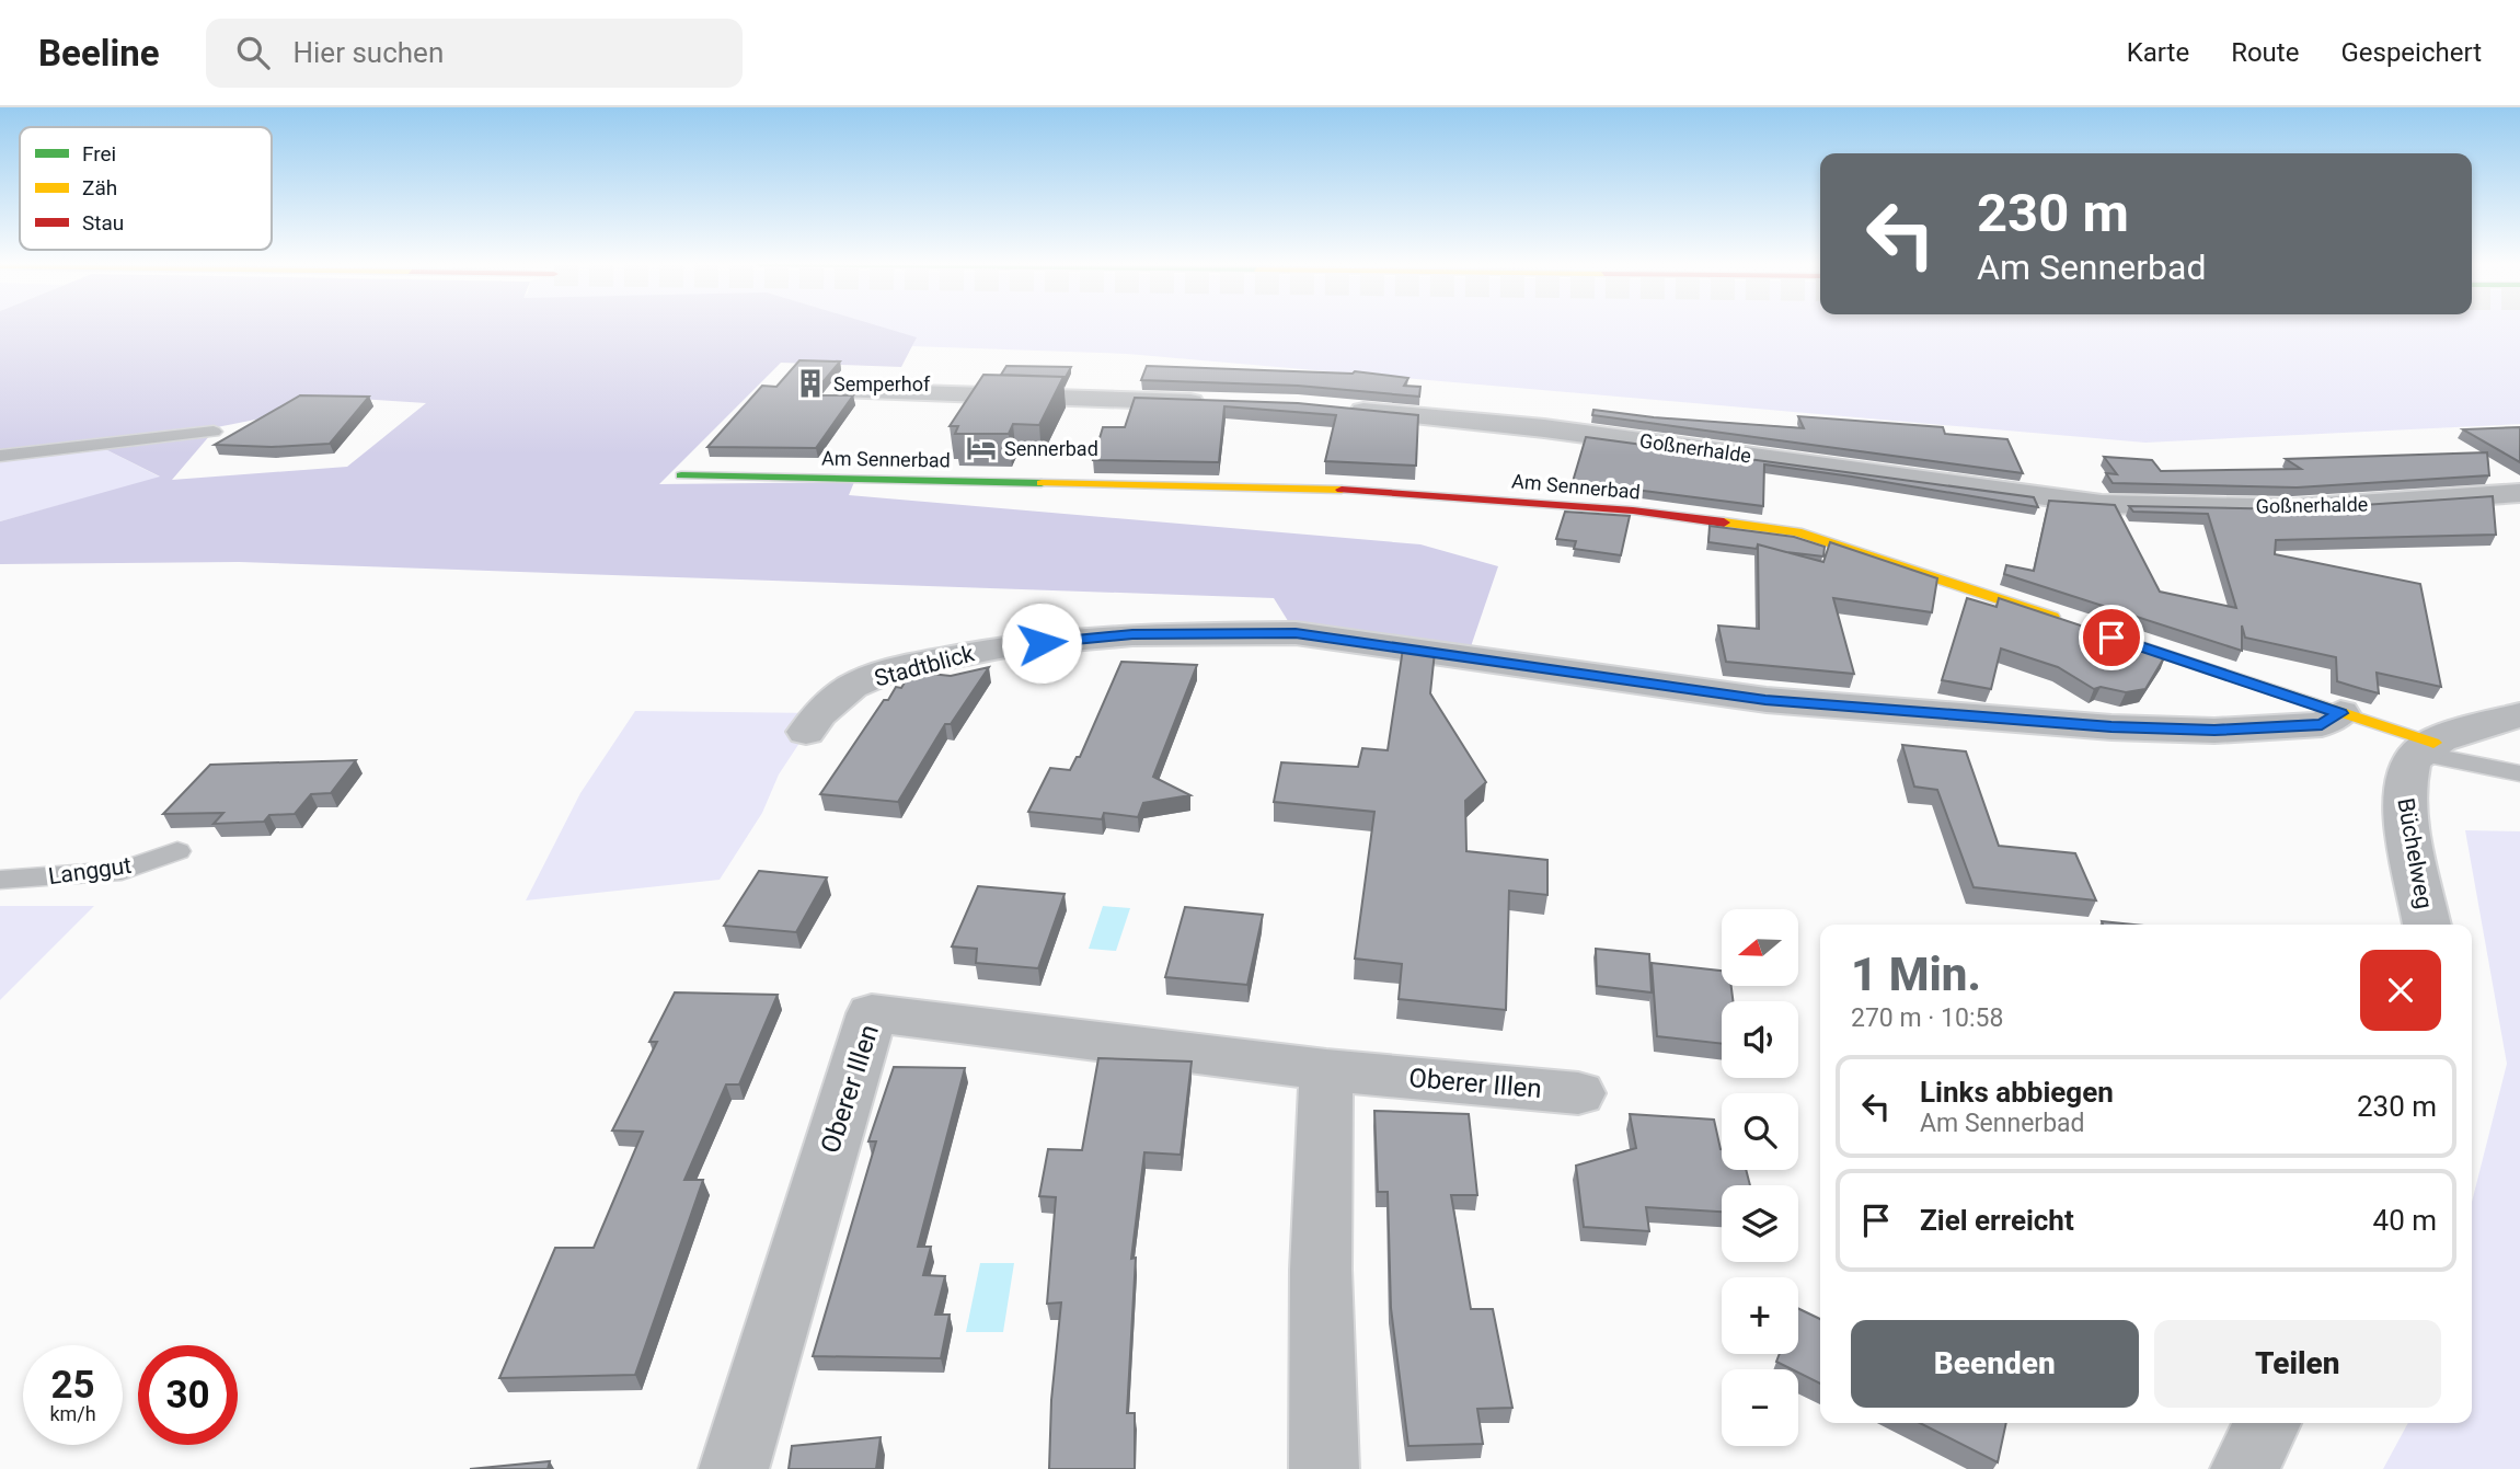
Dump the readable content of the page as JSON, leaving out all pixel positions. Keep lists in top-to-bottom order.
{
  "streets": {
    "main road": ["Am Sennerbad"],
    "street": [
      "Goßnerhalde",
      "Stadtblick",
      "Büchelweg",
      "Oberer Illen"
    ],
    "lane": ["Langgut"]
  },
  "places": {
    "building": ["Semperhof"],
    "hotel": ["Sennerbad"]
  },
  "legend": ["Frei", "Zäh", "Stau"],
  "north": "left",
  "page": {
    "header": "Beeline",
    "search": "Hier suchen",
    "nav": ["Karte", "Route", "Gespeichert"],
    "turn": ["230 m", "Am Sennerbad"],
    "map_buttons": ["+", "−"],
    "heading": ["1 Min.", "270 m · 10:58"],
    "list": [
      {
        "name": "Links abbiegen",
        "note": "Am Sennerbad",
        "value": "230 m"
      },
      {
        "name": "Ziel erreicht",
        "value": "40 m"
      }
    ],
    "buttons": ["Beenden", "Teilen"],
    "speed": "25 km/h",
    "limit": "30"
  }
}
